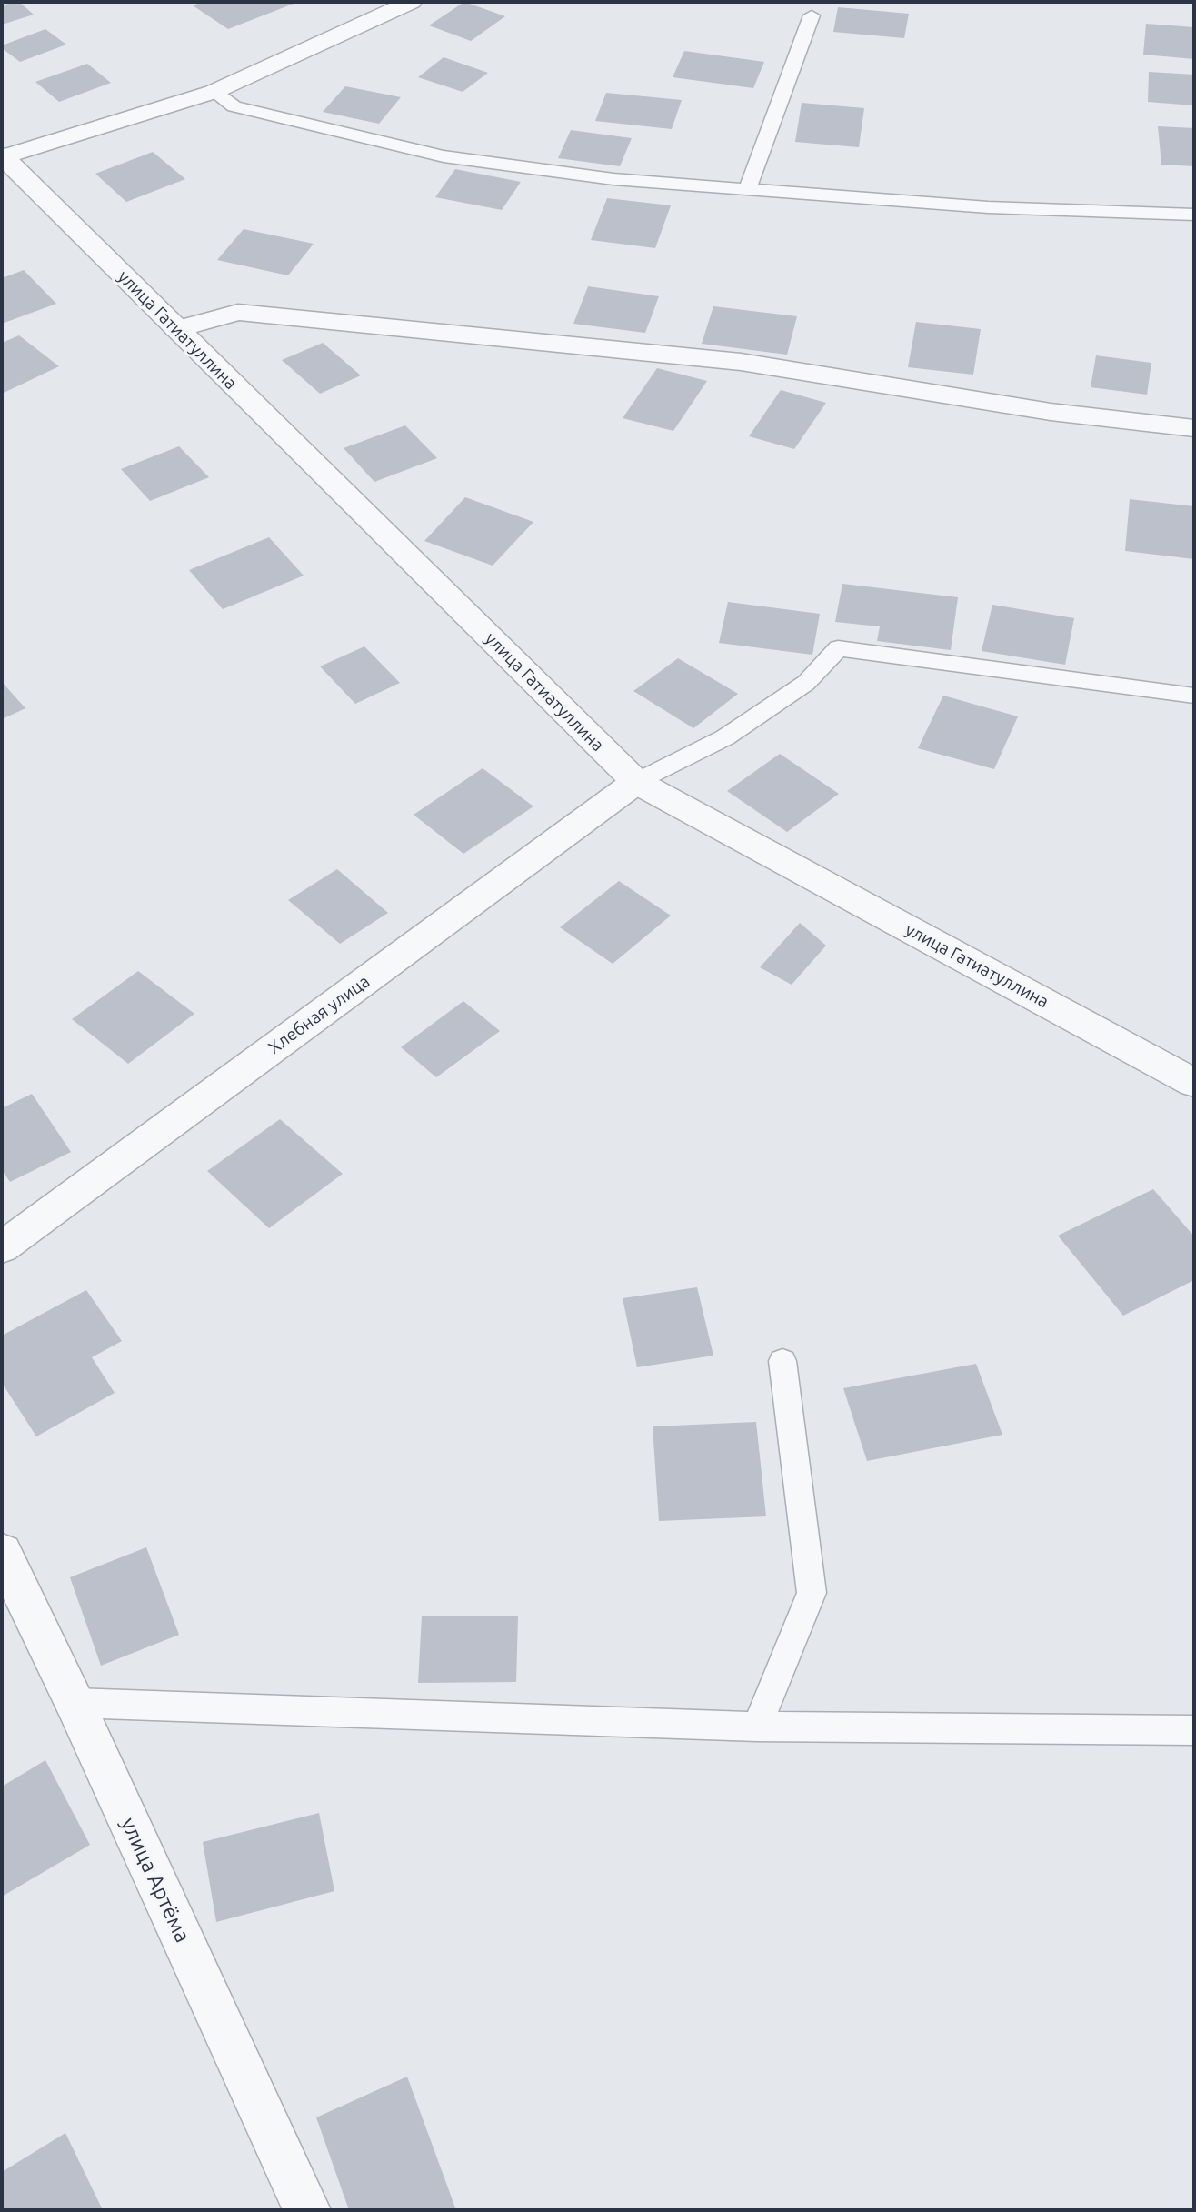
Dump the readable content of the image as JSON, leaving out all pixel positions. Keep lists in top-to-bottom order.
{
  "streets": {
    "street": ["улица Гатиатуллина", "Хлебная улица", "улица Артёма"]
  },
  "crossings": [
    ["улица Гатиатуллина", "Хлебная улица"]
  ]
}
